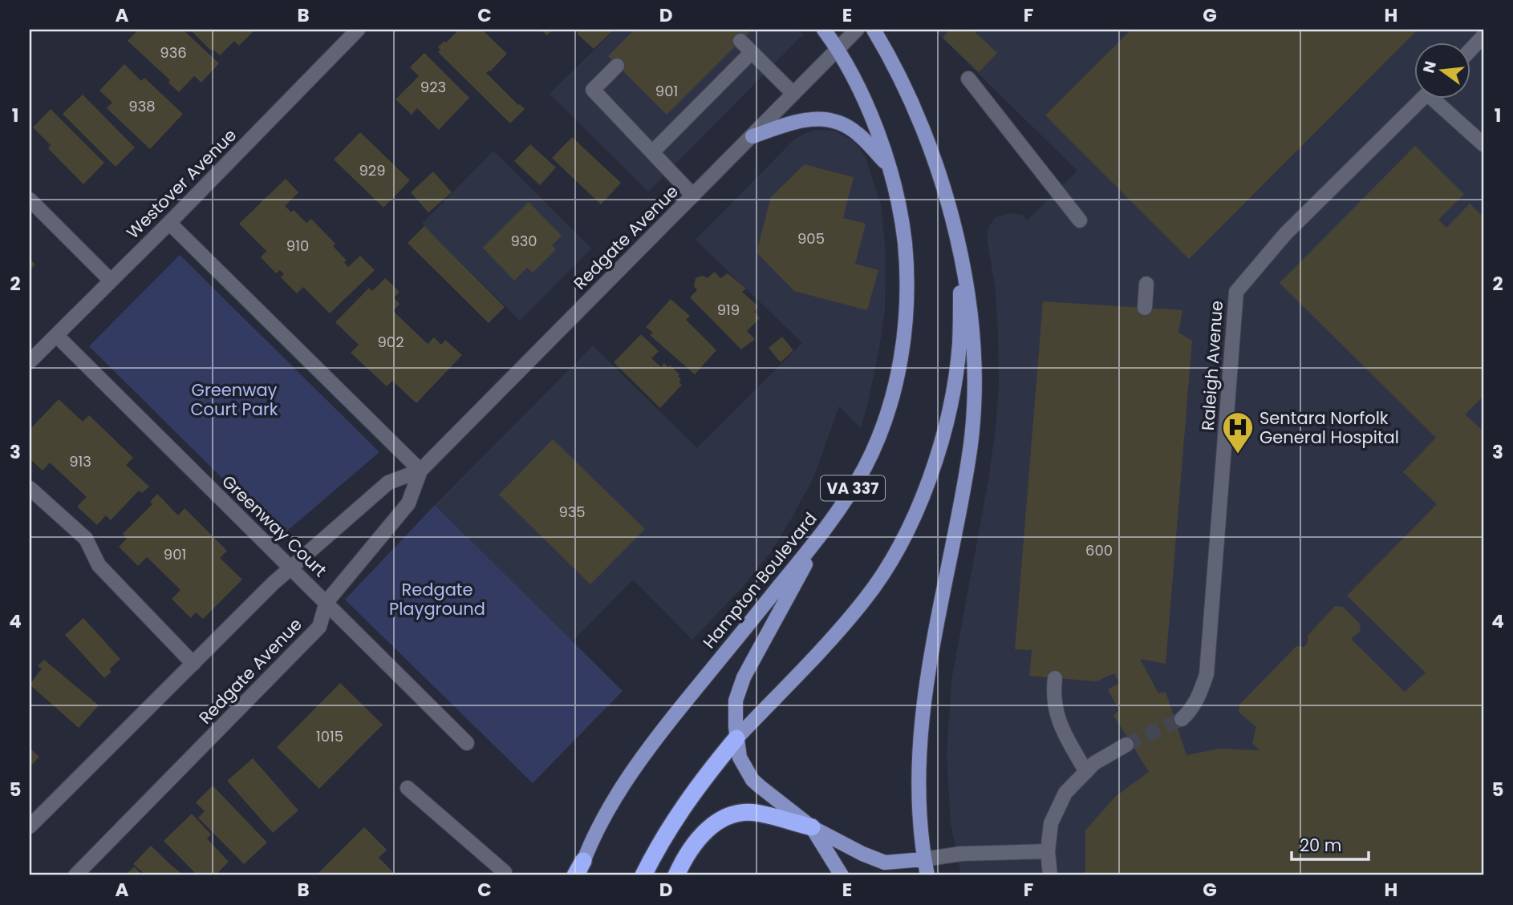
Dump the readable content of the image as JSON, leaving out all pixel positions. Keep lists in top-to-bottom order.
{
  "streets": {
    "main road": ["VA 337", "Hampton Boulevard"],
    "street": [
      "Westover Avenue",
      "Redgate Avenue",
      "Raleigh Avenue",
      "Greenway Court"
    ]
  },
  "crossings": [
    ["Westover Avenue", "Greenway Court"],
    ["Redgate Avenue", "Greenway Court"],
    ["Redgate Avenue", "Hampton Boulevard"]
  ],
  "parks": ["Greenway Court Park", "Redgate Playground"],
  "places": {
    "hospital": ["Sentara Norfolk General Hospital"]
  },
  "house_numbers": [
    "936",
    "923",
    "901",
    "938",
    "929",
    "905",
    "930",
    "910",
    "919",
    "902",
    "913",
    "935",
    "600",
    "901",
    "1015"
  ],
  "scale_bar": "20 m",
  "north": "left",
  "grid": {
    "columns": [
      "A",
      "B",
      "C",
      "D",
      "E",
      "F",
      "G",
      "H"
    ],
    "rows": [
      "1",
      "2",
      "3",
      "4",
      "5"
    ]
  }
}
